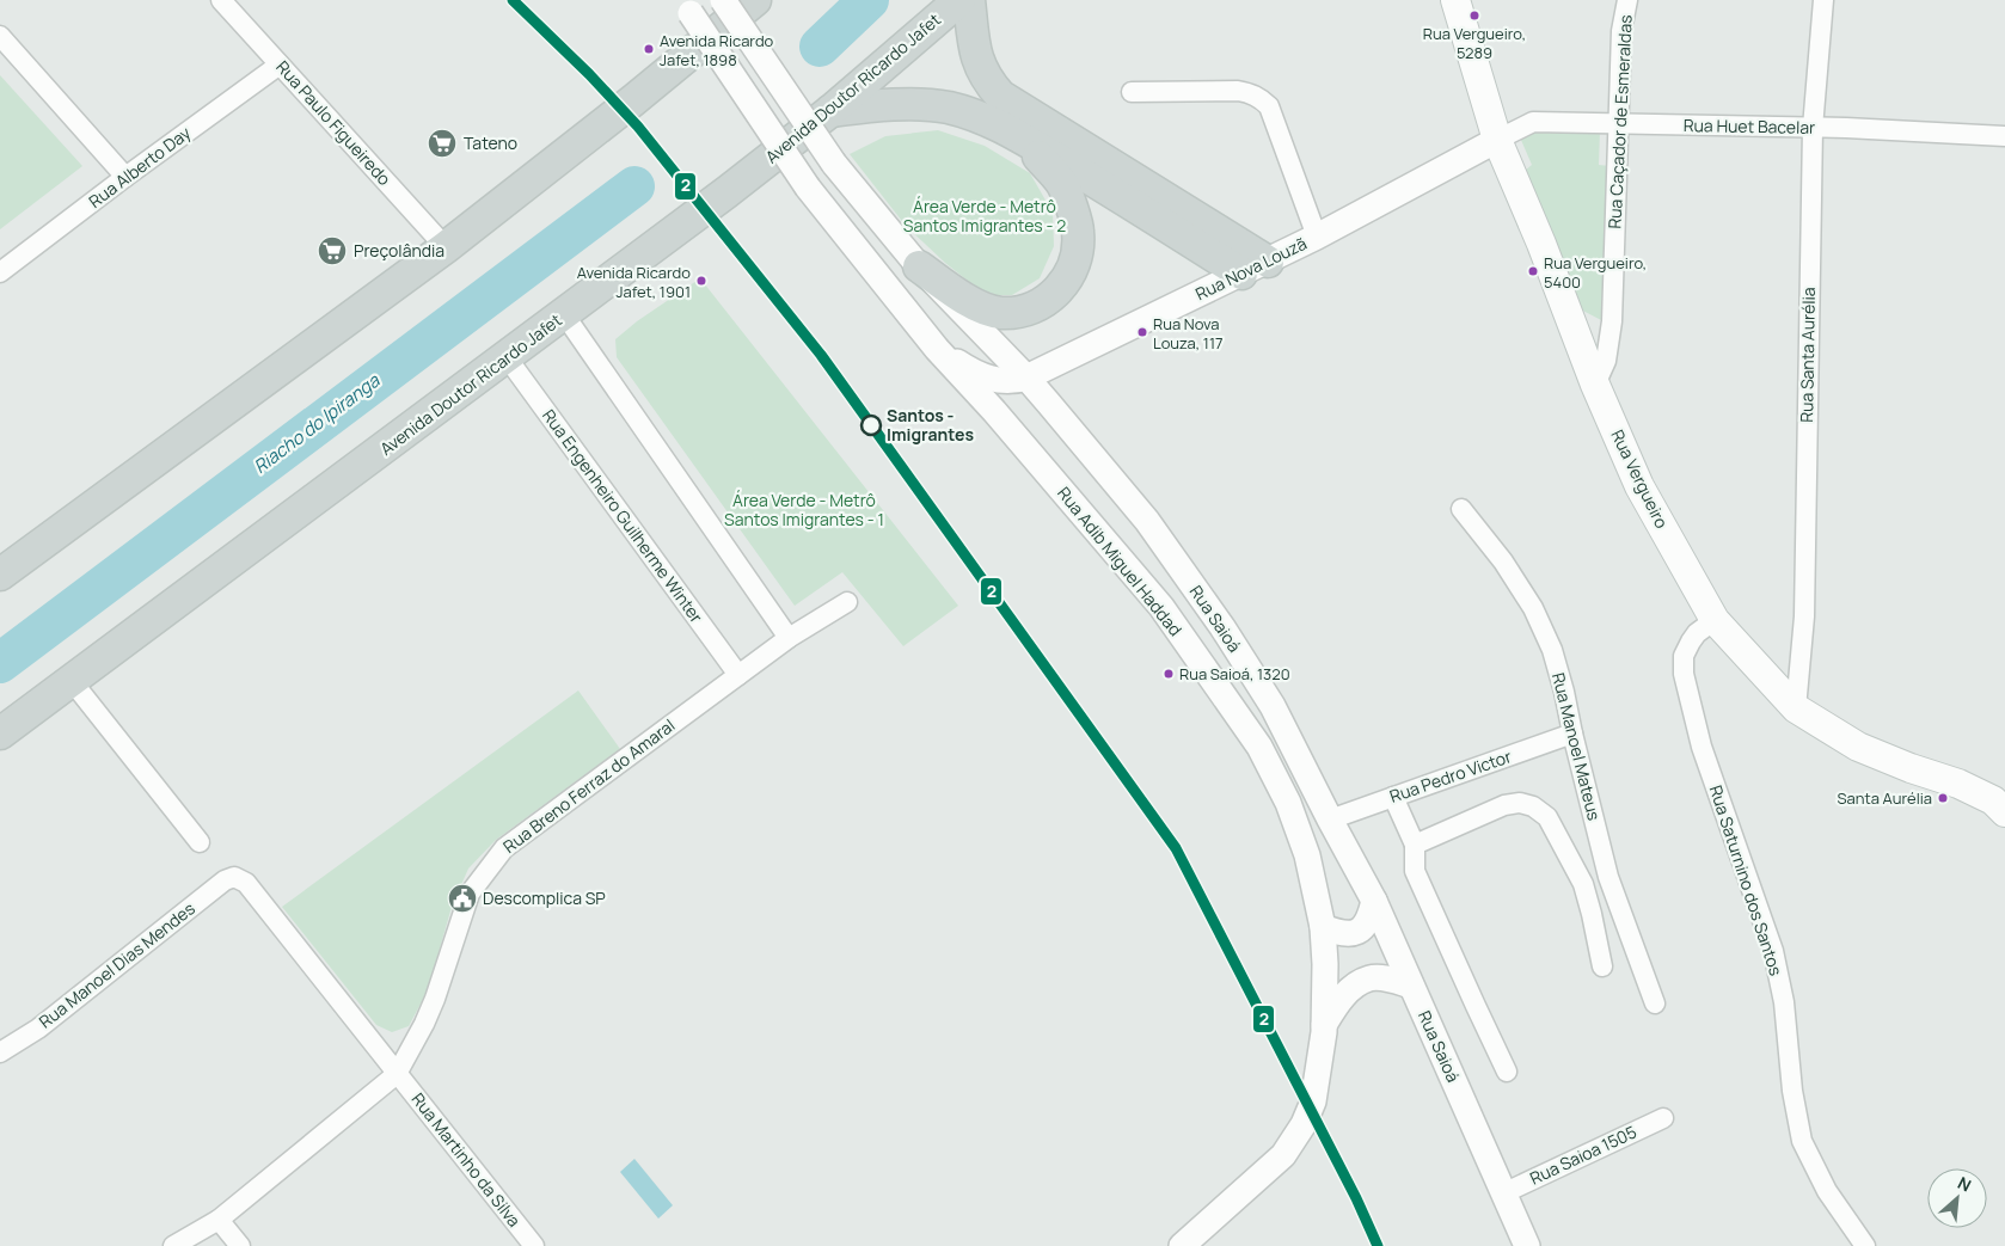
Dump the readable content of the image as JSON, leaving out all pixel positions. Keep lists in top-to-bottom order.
{
  "streets": {
    "main road": ["Avenida Doutor Ricardo Jafet", "Rua Vergueiro"],
    "street": [
      "Rua Caçador de Esmeraldas",
      "Rua Paulo Figueiredo",
      "Rua Huet Bacelar",
      "Rua Alberto Day",
      "Rua Nova Louzã",
      "Rua Santa Aurélia",
      "Rua Engenheiro Guilherme Winter",
      "Rua Adib Miguel Haddad",
      "Rua Saioá",
      "Rua Manoel Mateus",
      "Rua Pedro Victor",
      "Rua Breno Ferraz do Amaral",
      "Rua Saturnino dos Santos",
      "Rua Manoel Dias Mendes",
      "Rua Saioa 1505",
      "Rua Martinho da Silva"
    ]
  },
  "crossings": [
    ["Avenida Doutor Ricardo Jafet", "Rua Engenheiro Guilherme Winter"],
    ["Rua Caçador de Esmeraldas", "Rua Huet Bacelar"],
    ["Rua Caçador de Esmeraldas", "Rua Vergueiro"],
    ["Rua Paulo Figueiredo", "Rua Alberto Day"],
    ["Rua Huet Bacelar", "Rua Nova Louzã"],
    ["Rua Huet Bacelar", "Rua Santa Aurélia"],
    ["Rua Huet Bacelar", "Rua Vergueiro"],
    ["Rua Nova Louzã", "Rua Vergueiro"],
    ["Rua Nova Louzã", "Rua Adib Miguel Haddad"],
    ["Rua Nova Louzã", "Rua Saioá"],
    ["Rua Santa Aurélia", "Rua Vergueiro"],
    ["Rua Vergueiro", "Rua Saturnino dos Santos"],
    ["Rua Engenheiro Guilherme Winter", "Rua Breno Ferraz do Amaral"],
    ["Rua Saioá", "Rua Pedro Victor"],
    ["Rua Saioá", "Rua Saioa 1505"],
    ["Rua Manoel Mateus", "Rua Pedro Victor"],
    ["Rua Breno Ferraz do Amaral", "Rua Martinho da Silva"],
    ["Rua Manoel Dias Mendes", "Rua Martinho da Silva"]
  ],
  "water": ["Riacho do Ipiranga"],
  "parks": ["Área Verde - Metrô Santos Imigrantes - 2", "Área Verde - Metrô Santos Imigrantes - 1"],
  "places": {
    "other": [
      "Rua Vergueiro, 5289",
      "Avenida Ricardo Jafet, 1898",
      "Rua Vergueiro, 5400",
      "Avenida Ricardo Jafet, 1901",
      "Rua Nova Louza, 117",
      "Santos - Imigrantes",
      "Rua Saioá, 1320",
      "Santa Aurélia"
    ],
    "supermarket": ["Tateno", "Preçolândia"],
    "public building": ["Descomplica SP"]
  },
  "lines": ["metro line 2"],
  "north": "top right"
}
